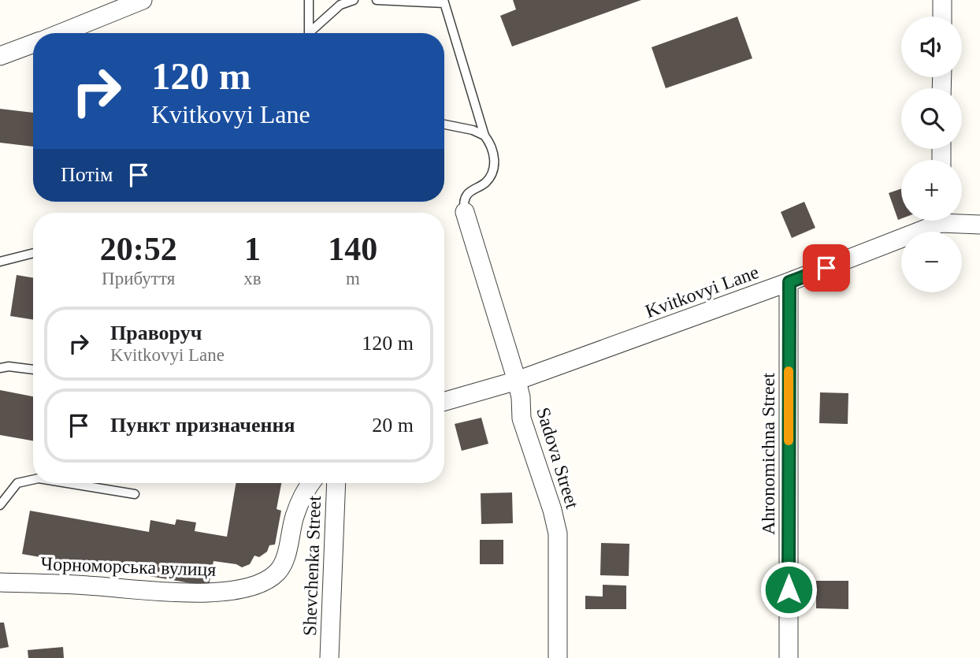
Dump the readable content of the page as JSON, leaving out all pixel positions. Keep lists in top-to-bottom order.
{
  "streets": {
    "street": [
      "Kvitkovyi Lane",
      "Ahronomichna Street",
      "Sadova Street",
      "Shevchenka Street",
      "Чорноморська вулиця"
    ]
  },
  "crossings": [
    ["Kvitkovyi Lane", "Ahronomichna Street"],
    ["Kvitkovyi Lane", "Sadova Street"]
  ],
  "page": {
    "map_buttons": ["+", "−"],
    "turn": ["120 m", "Kvitkovyi Lane"],
    "then": "Потім",
    "eta": [
      "20:52",
      "Прибуття",
      "1",
      "хв",
      "140",
      "m"
    ],
    "list": [
      {
        "name": "Праворуч",
        "note": "Kvitkovyi Lane",
        "value": "120 m"
      },
      {
        "name": "Пункт призначення",
        "value": "20 m"
      }
    ]
  }
}
